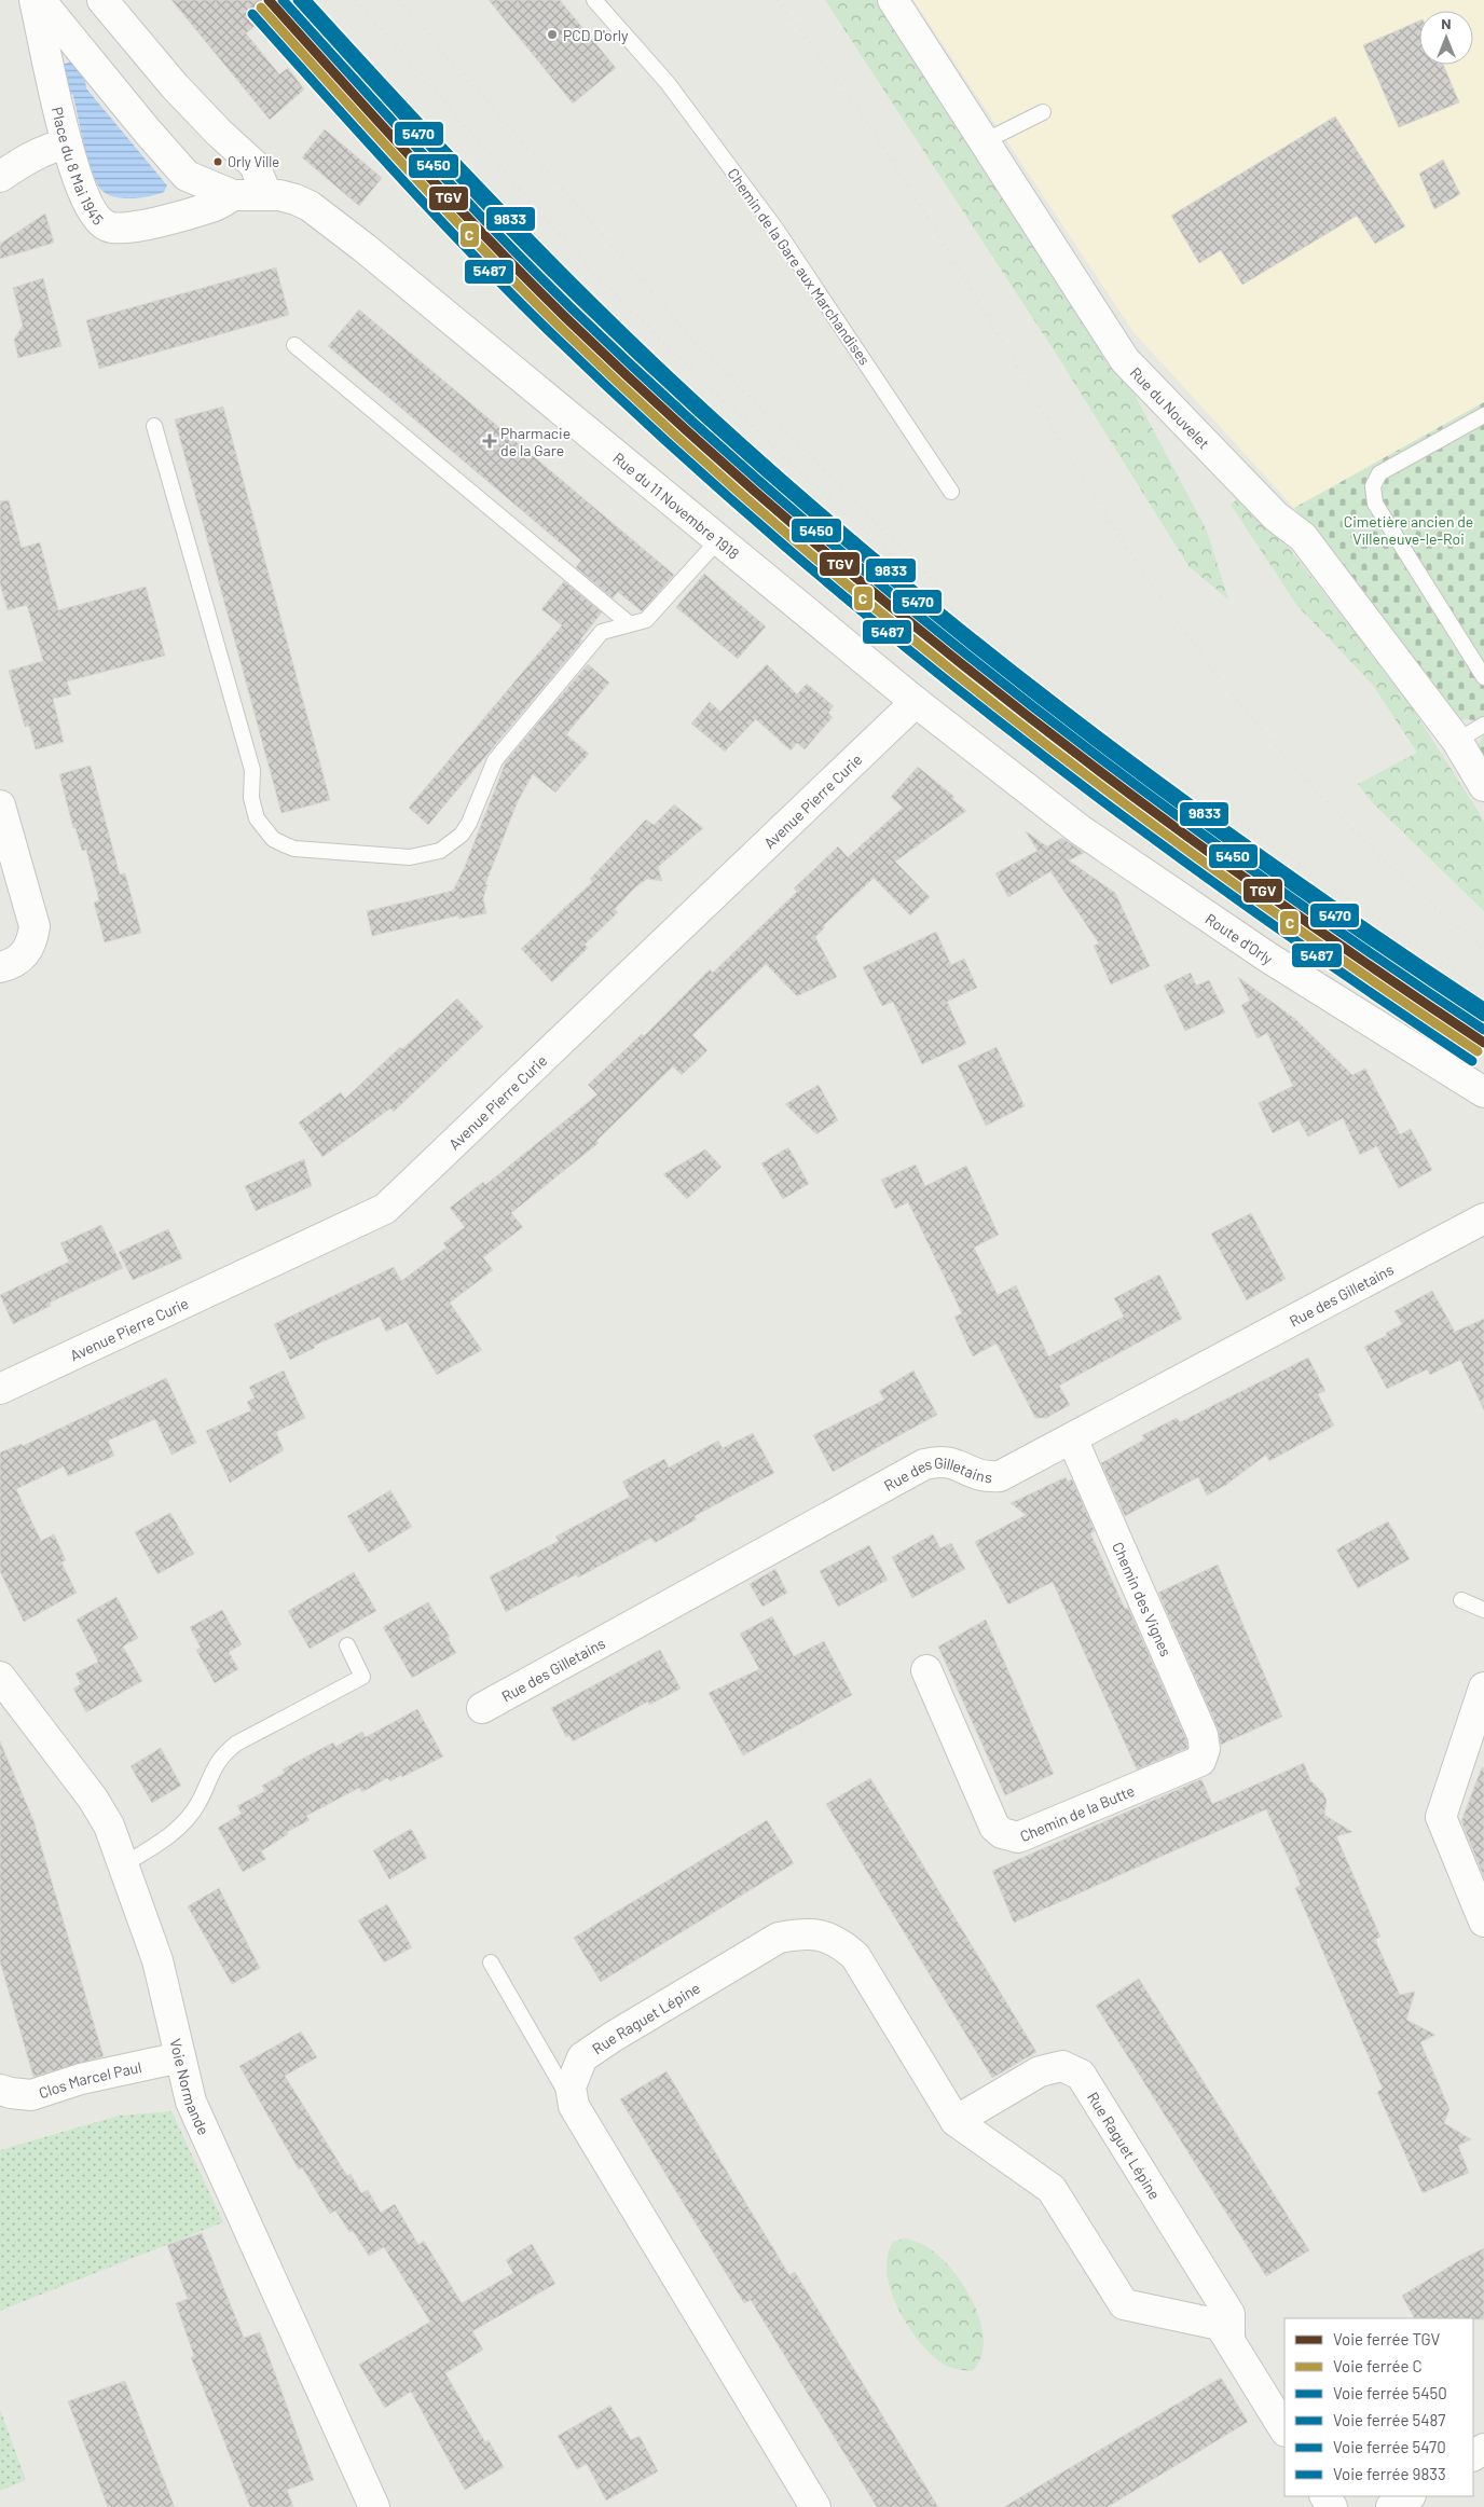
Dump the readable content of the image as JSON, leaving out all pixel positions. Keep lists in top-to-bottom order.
{
  "streets": {
    "street": [
      "Place du 8 Mai 1945",
      "Rue du Nouvelet",
      "Rue du 11 Novembre 1918",
      "Avenue Pierre Curie",
      "Route d'Orly",
      "Rue des Gilletains",
      "Chemin des Vignes",
      "Chemin de la Butte",
      "Rue Raguet Lépine",
      "Clos Marcel Paul",
      "Voie Normande"
    ],
    "lane": ["Chemin de la Gare aux Marchandises"]
  },
  "crossings": [
    ["Place du 8 Mai 1945", "Rue du 11 Novembre 1918"],
    ["Rue du 11 Novembre 1918", "Avenue Pierre Curie"],
    ["Rue du 11 Novembre 1918", "Route d'Orly"],
    ["Rue des Gilletains", "Chemin des Vignes"],
    ["Chemin des Vignes", "Chemin de la Butte"],
    ["Clos Marcel Paul", "Voie Normande"]
  ],
  "parks": ["Cimetière ancien de Villeneuve-le-Roi"],
  "places": {
    "other": ["PCD D'orly", "Orly Ville"],
    "health": ["Pharmacie de la Gare"]
  },
  "lines": [
    "rail line TGV",
    "rail line 5450",
    "rail line 5470",
    "rail line 9833",
    "rail line C",
    "rail line 5487"
  ],
  "legend": [
    "Voie ferrée TGV",
    "Voie ferrée C",
    "Voie ferrée 5450",
    "Voie ferrée 5487",
    "Voie ferrée 5470",
    "Voie ferrée 9833"
  ],
  "north": "top"
}
